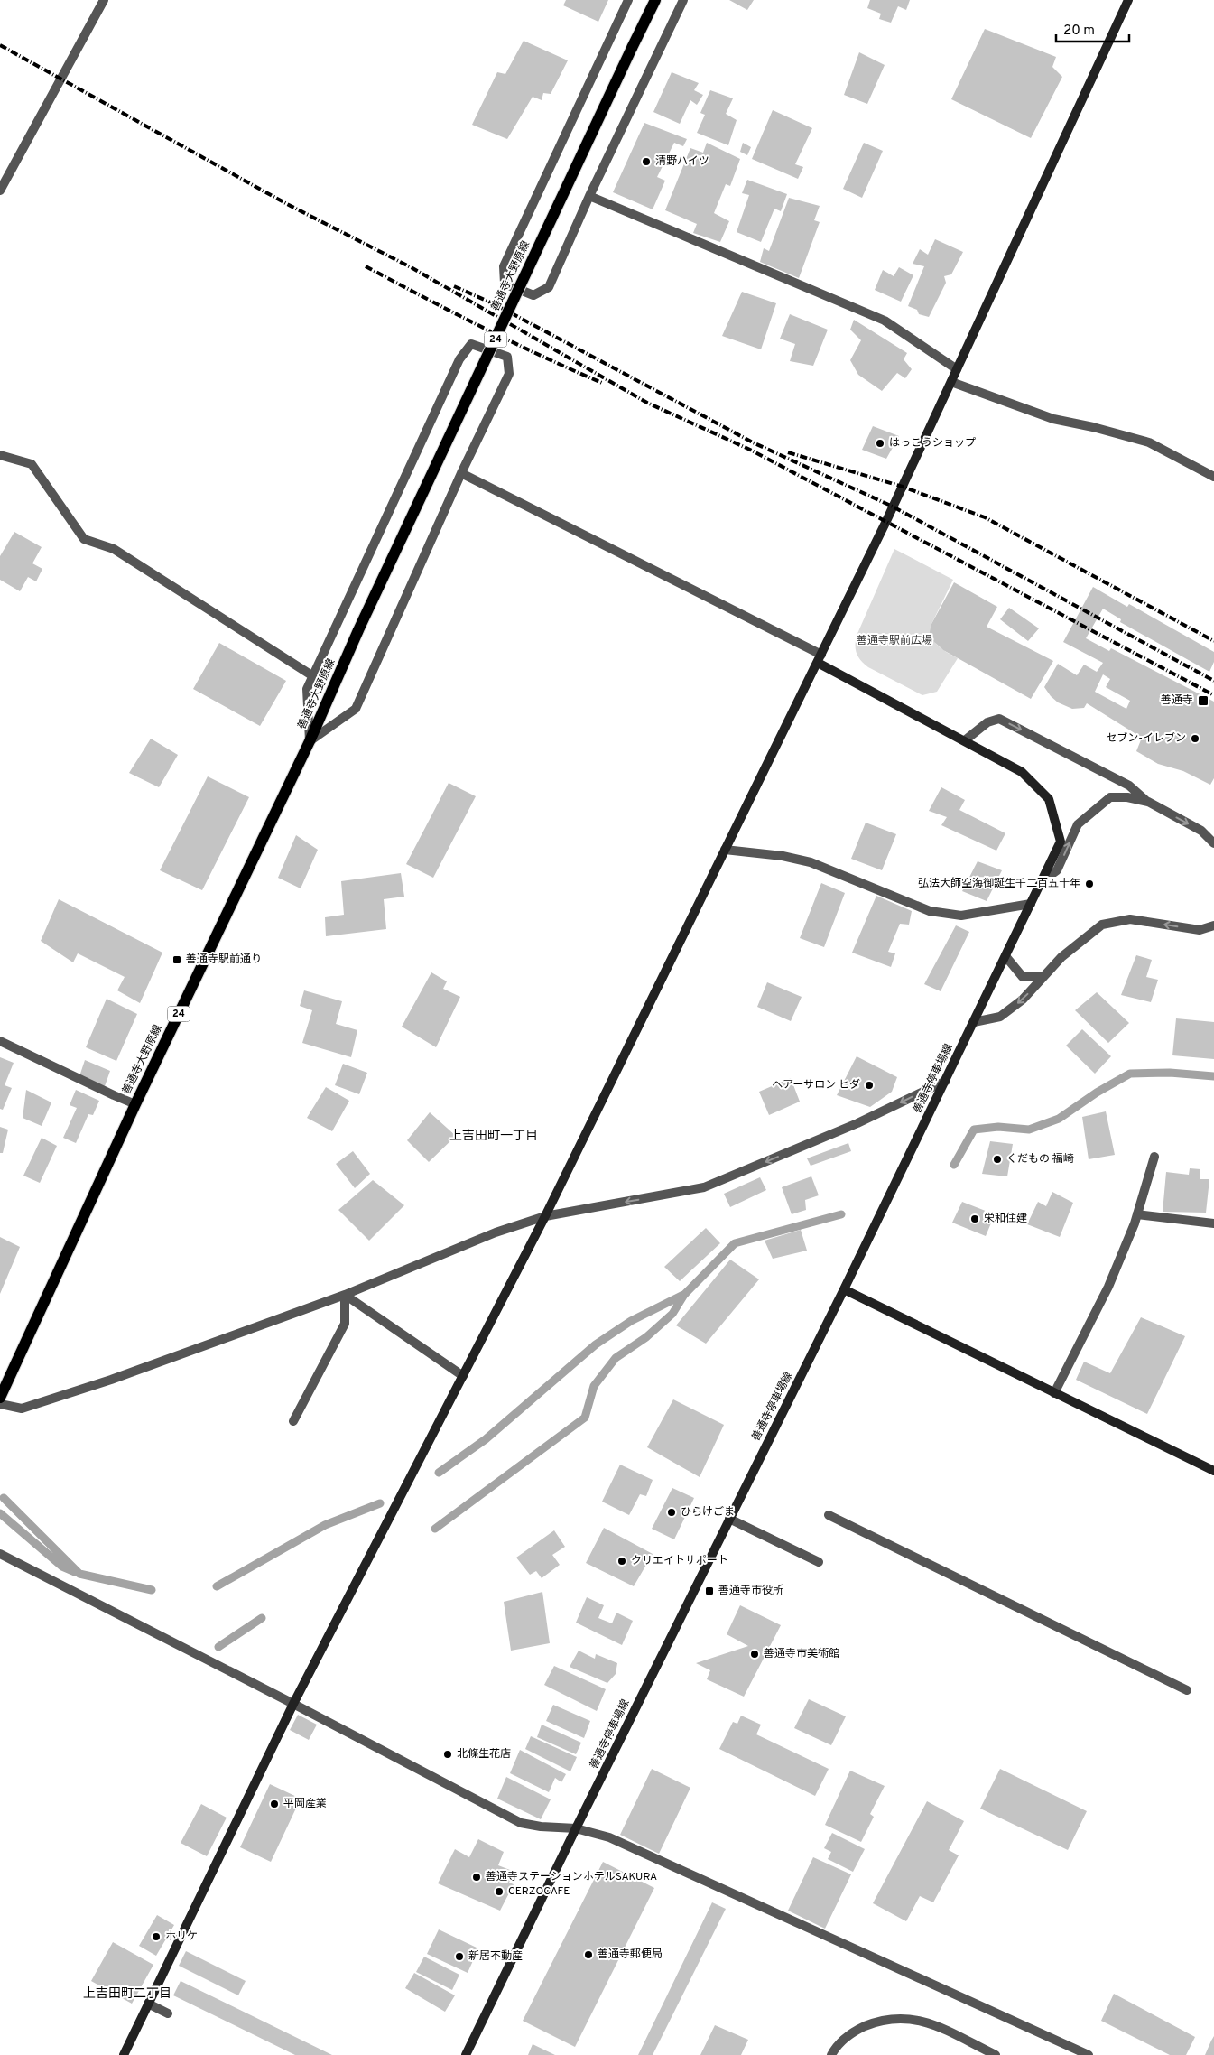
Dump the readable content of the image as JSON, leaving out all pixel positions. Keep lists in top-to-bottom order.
{
  "streets": {
    "main road": ["善通寺大野原線", "24"],
    "street": ["善通寺停車場線"]
  },
  "districts": ["上吉田町一丁目", "上吉田町二丁目"],
  "parks": ["善通寺駅前広場"],
  "places": {
    "other": [
      "清野ハイツ",
      "はっこうショップ",
      "セブン-イレブン",
      "弘法大師空海御誕生千二百五十年",
      "ヘアーサロン ヒダ",
      "くだもの 福崎",
      "栄和住建",
      "ひらけごま",
      "クリエイトサポート",
      "善通寺市美術館",
      "北條生花店",
      "平岡産業",
      "善通寺ステーションホテルSAKURA",
      "CERZOCAFE",
      "ホリケ",
      "善通寺郵便局",
      "新居不動産"
    ],
    "transit": ["善通寺", "善通寺駅前通り", "善通寺市役所"]
  },
  "scale_bar": "20 m"
}
